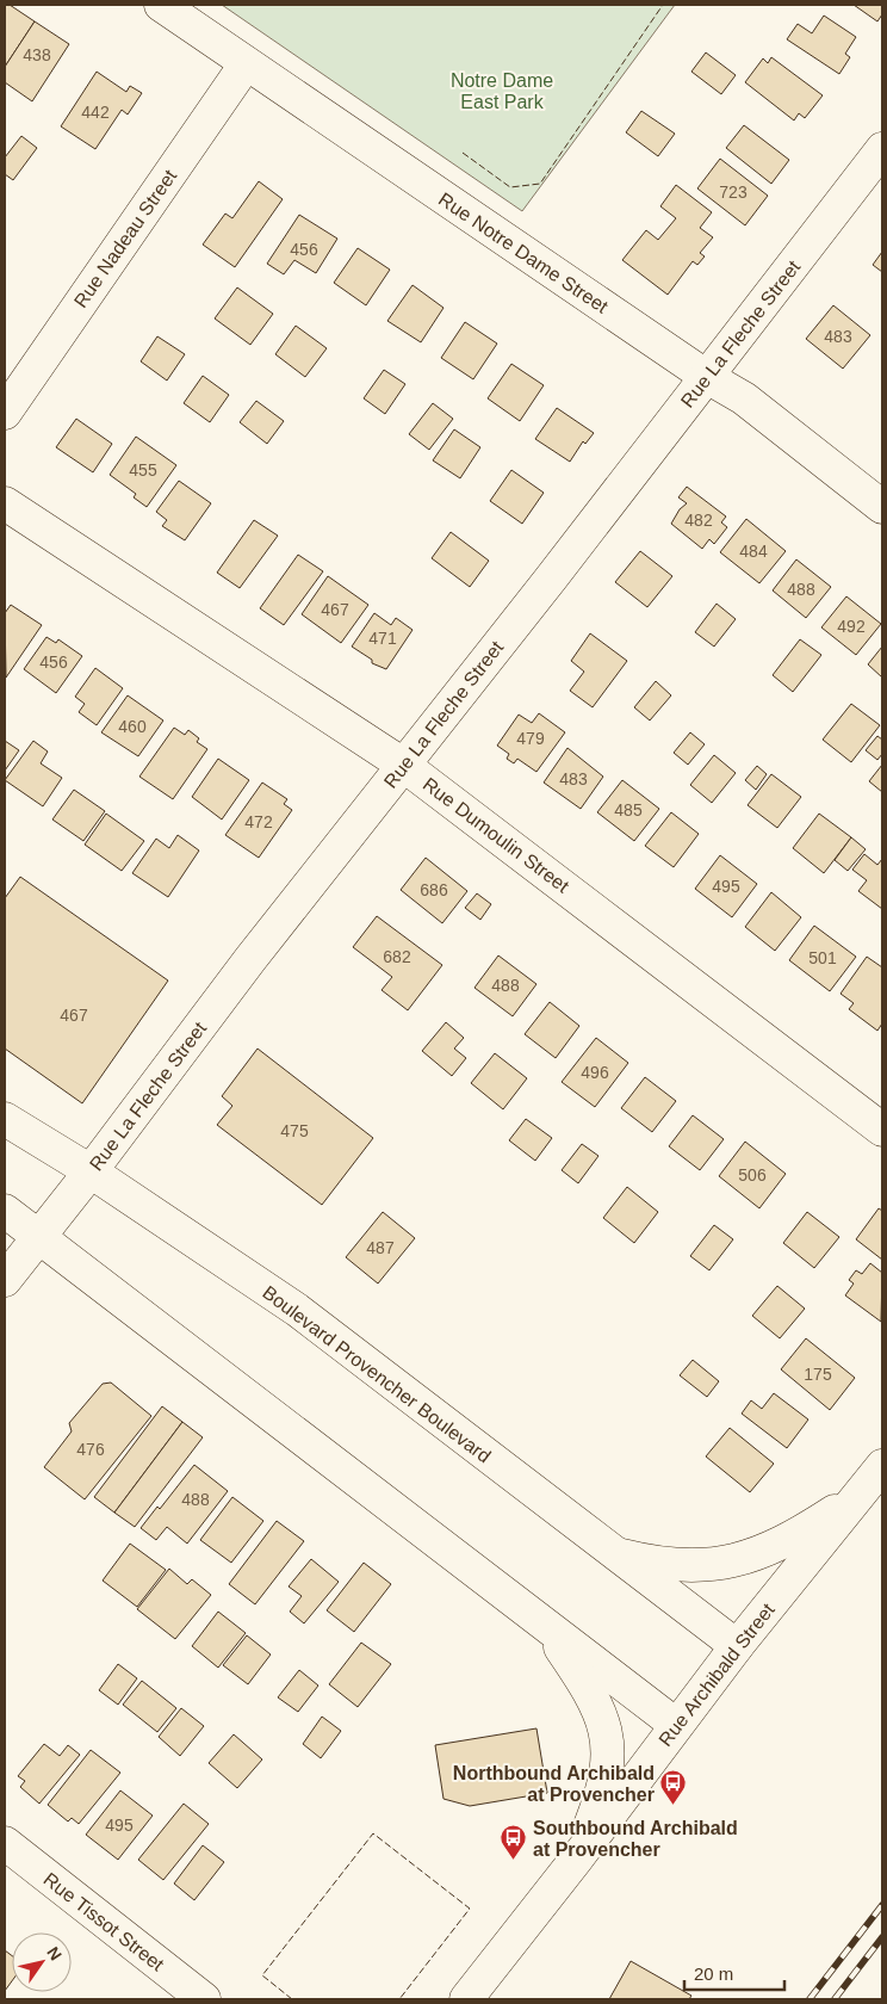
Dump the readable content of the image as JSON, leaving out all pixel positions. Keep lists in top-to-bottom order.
{
  "streets": {
    "street": [
      "Rue Nadeau Street",
      "Rue Notre Dame Street",
      "Rue La Fleche Street",
      "Rue Dumoulin Street",
      "Boulevard Provencher Boulevard",
      "Rue Archibald Street",
      "Rue Tissot Street"
    ]
  },
  "crossings": [
    ["Rue Nadeau Street", "Rue Notre Dame Street"],
    ["Rue Notre Dame Street", "Rue La Fleche Street"],
    ["Rue La Fleche Street", "Rue Dumoulin Street"],
    ["Rue La Fleche Street", "Boulevard Provencher Boulevard"],
    ["Boulevard Provencher Boulevard", "Rue Archibald Street"]
  ],
  "parks": ["Notre Dame East Park"],
  "places": {
    "bus stop": ["Northbound Archibald at Provencher", "Southbound Archibald at Provencher"]
  },
  "house_numbers": [
    "438",
    "442",
    "723",
    "456",
    "483",
    "455",
    "482",
    "484",
    "488",
    "467",
    "492",
    "471",
    "456",
    "460",
    "479",
    "483",
    "485",
    "472",
    "495",
    "686",
    "682",
    "501",
    "488",
    "467",
    "496",
    "475",
    "506",
    "487",
    "175",
    "476",
    "488",
    "495"
  ],
  "scale_bar": "20 m",
  "north": "top right"
}
